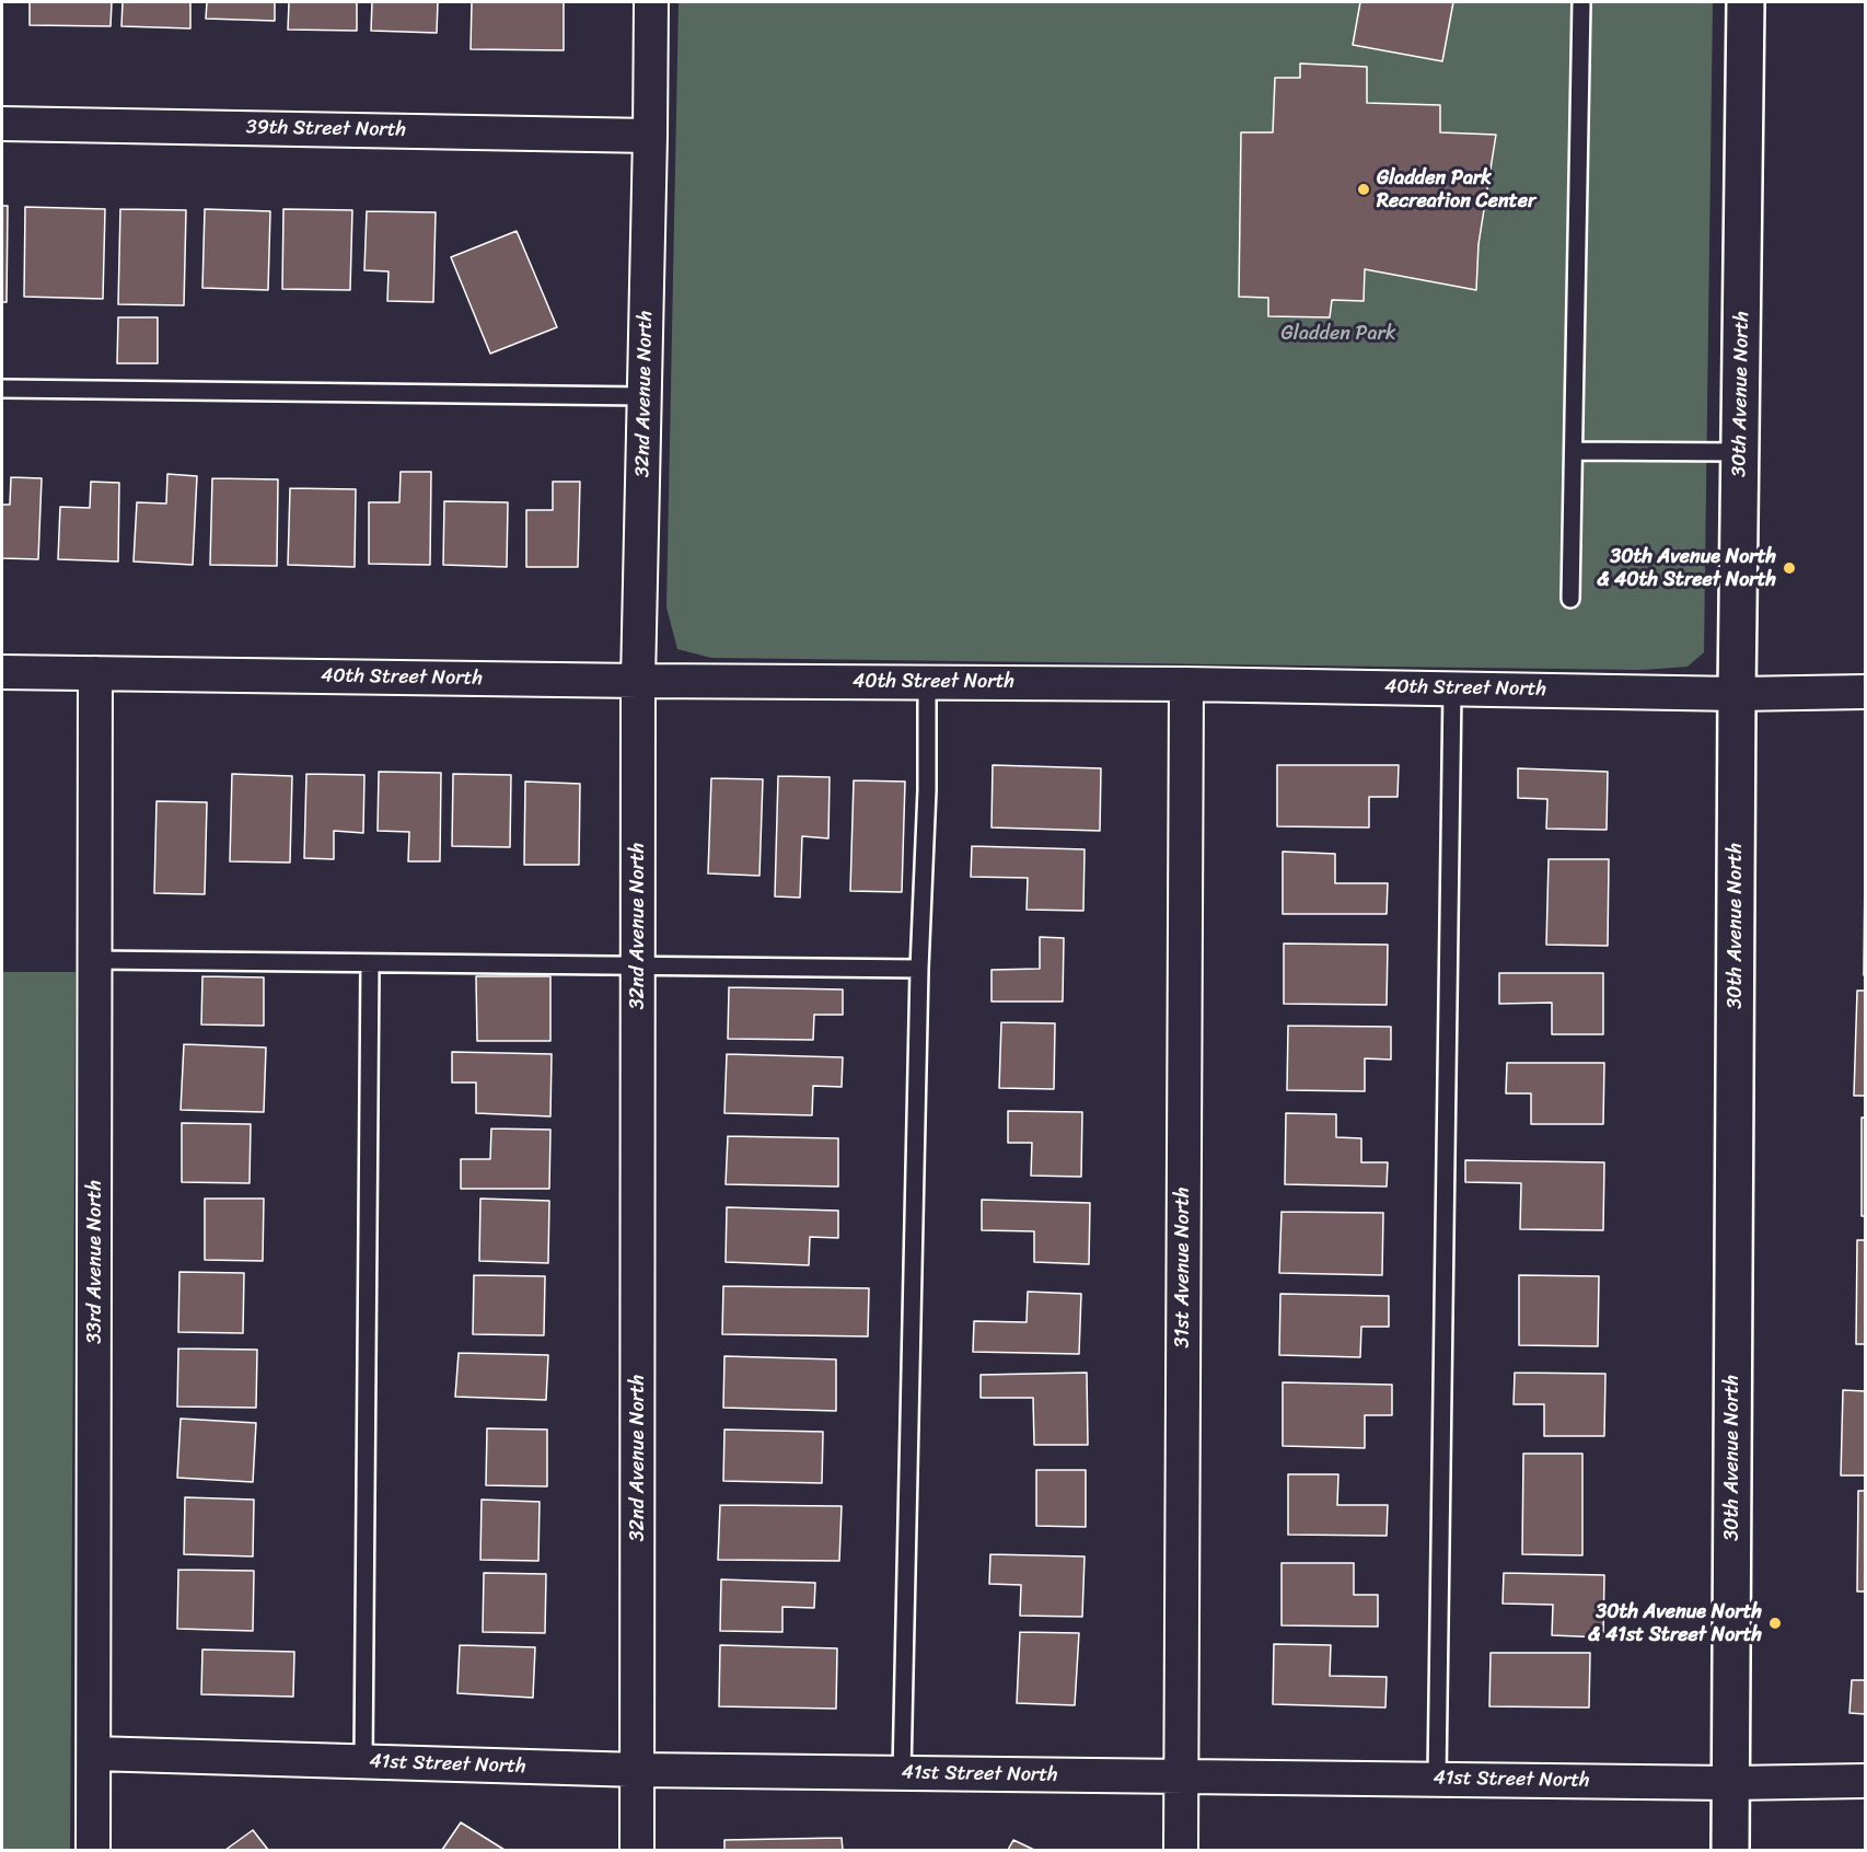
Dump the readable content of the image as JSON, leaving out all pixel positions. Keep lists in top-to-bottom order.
{
  "streets": {
    "street": [
      "39th Street North",
      "32nd Avenue North",
      "30th Avenue North",
      "40th Street North",
      "33rd Avenue North",
      "31st Avenue North",
      "41st Street North"
    ]
  },
  "crossings": [
    ["39th Street North", "32nd Avenue North"],
    ["32nd Avenue North", "40th Street North"],
    ["32nd Avenue North", "41st Street North"],
    ["30th Avenue North", "40th Street North"],
    ["30th Avenue North", "41st Street North"],
    ["40th Street North", "33rd Avenue North"],
    ["40th Street North", "31st Avenue North"],
    ["33rd Avenue North", "41st Street North"],
    ["31st Avenue North", "41st Street North"]
  ],
  "parks": ["Gladden Park"],
  "places": ["Gladden Park Recreation Center", "30th Avenue North & 40th Street North", "30th Avenue North & 41st Street North"]
}
